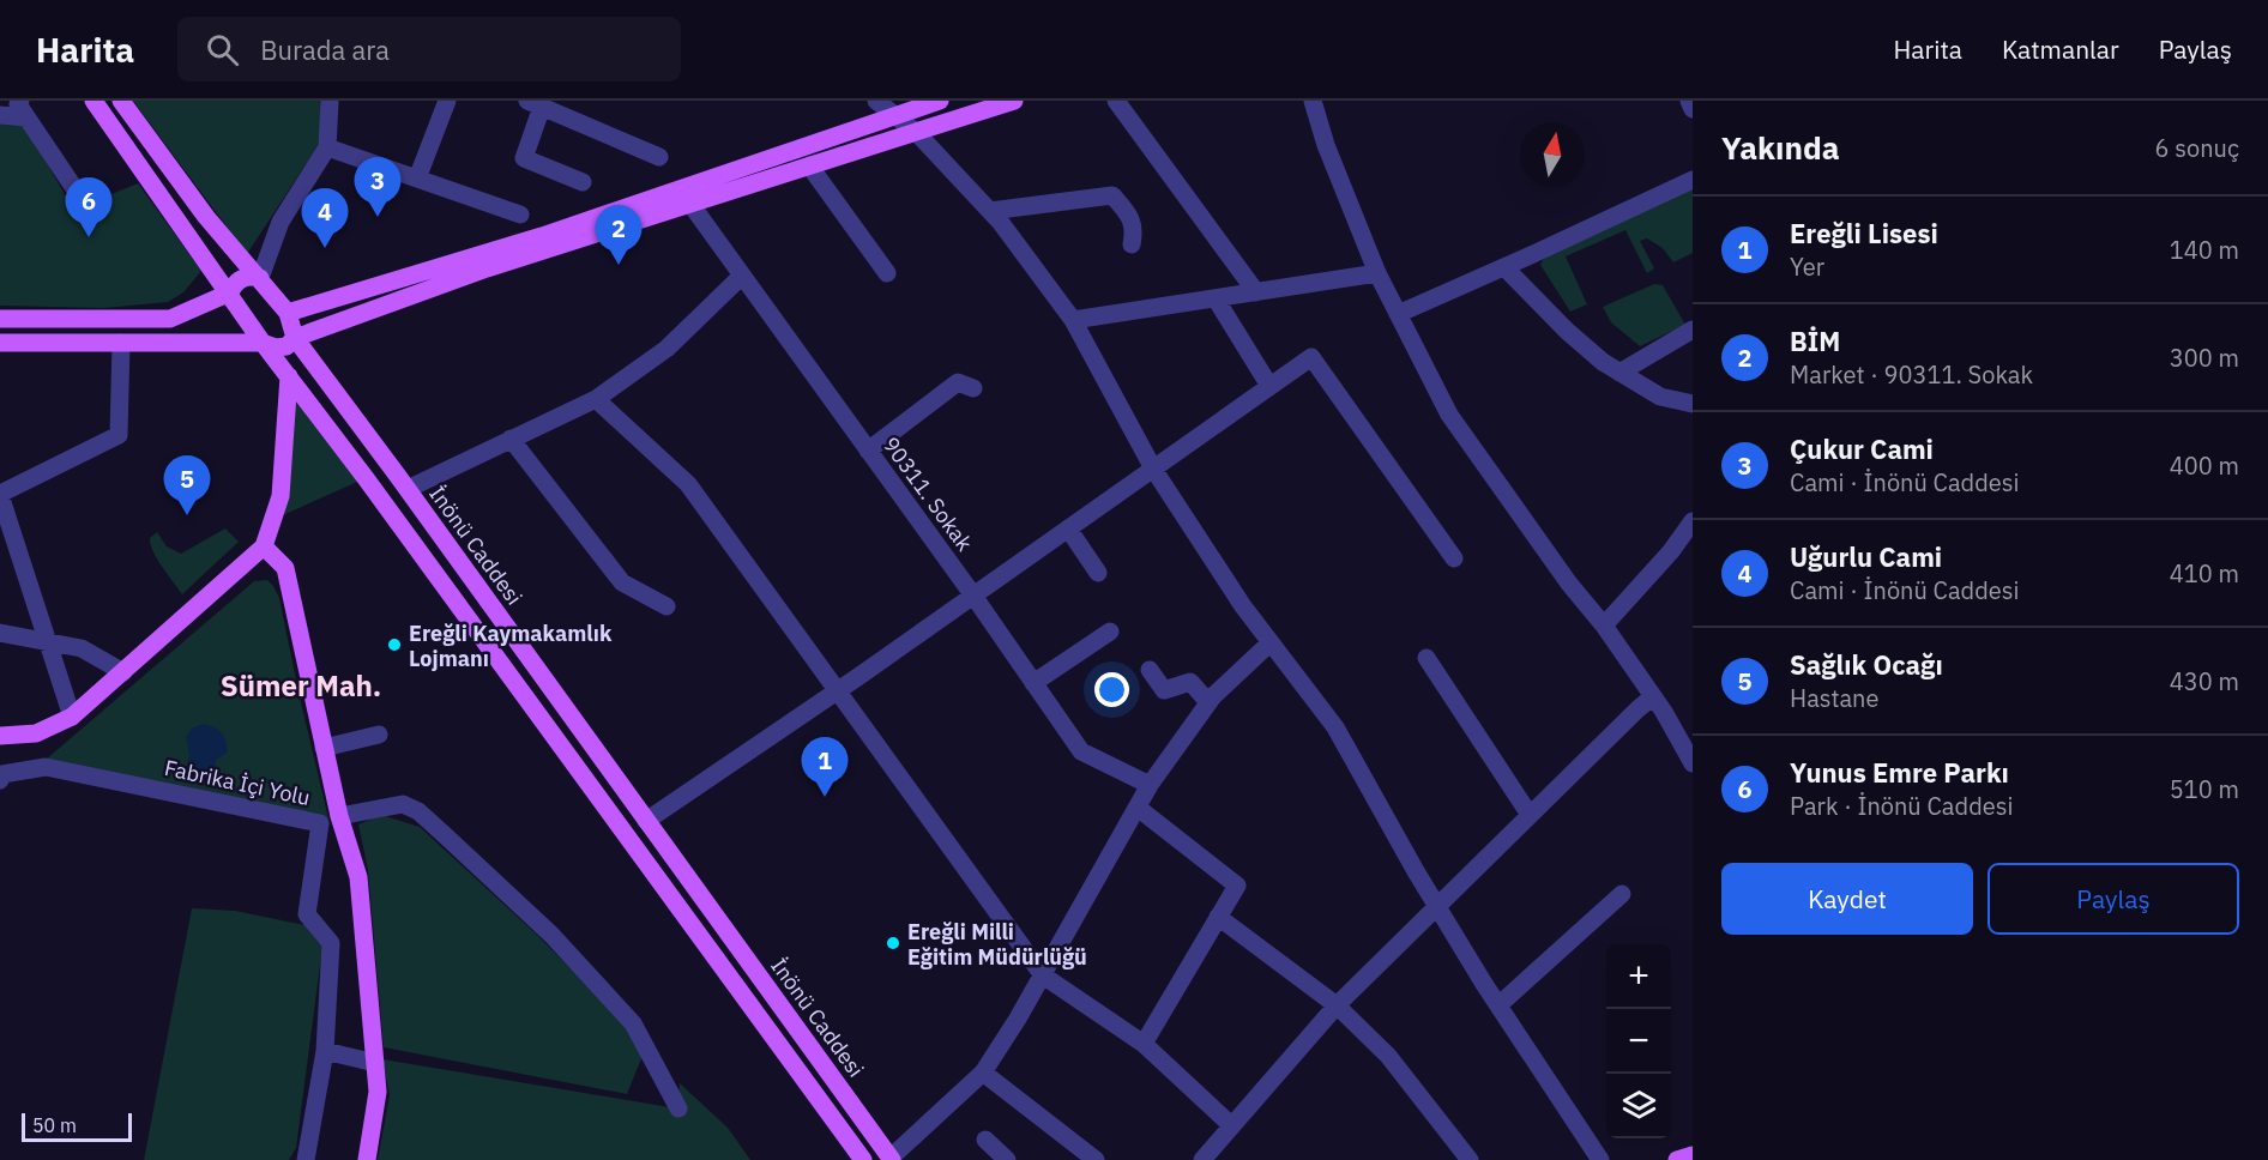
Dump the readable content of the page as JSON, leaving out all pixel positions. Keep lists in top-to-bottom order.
{
  "streets": {
    "main road": ["İnönü Caddesi"],
    "street": ["90311. Sokak", "Fabrika İçi Yolu"]
  },
  "districts": ["Sümer Mah."],
  "places": ["Ereğli Kaymakamlık Lojmanı", "Ereğli Milli Eğitim Müdürlüğü"],
  "scale_bar": "50 m",
  "north": "top",
  "page": {
    "header": "Harita",
    "search": "Burada ara",
    "nav": ["Harita", "Katmanlar", "Paylaş"],
    "heading": ["Yakında", "6 sonuç"],
    "pins": [
      "3",
      "6",
      "4",
      "2",
      "5",
      "1"
    ],
    "list": [
      {
        "mark": "1",
        "name": "Ereğli Lisesi",
        "note": "Yer",
        "value": "140 m"
      },
      {
        "mark": "2",
        "name": "BİM",
        "note": "Market · 90311. Sokak",
        "value": "300 m"
      },
      {
        "mark": "3",
        "name": "Çukur Cami",
        "note": "Cami · İnönü Caddesi",
        "value": "400 m"
      },
      {
        "mark": "4",
        "name": "Uğurlu Cami",
        "note": "Cami · İnönü Caddesi",
        "value": "410 m"
      },
      {
        "mark": "5",
        "name": "Sağlık Ocağı",
        "note": "Hastane",
        "value": "430 m"
      },
      {
        "mark": "6",
        "name": "Yunus Emre Parkı",
        "note": "Park · İnönü Caddesi",
        "value": "510 m"
      }
    ],
    "buttons": ["Kaydet", "Paylaş"],
    "map_buttons": ["+", "−"],
    "scale": "50 m"
  }
}
